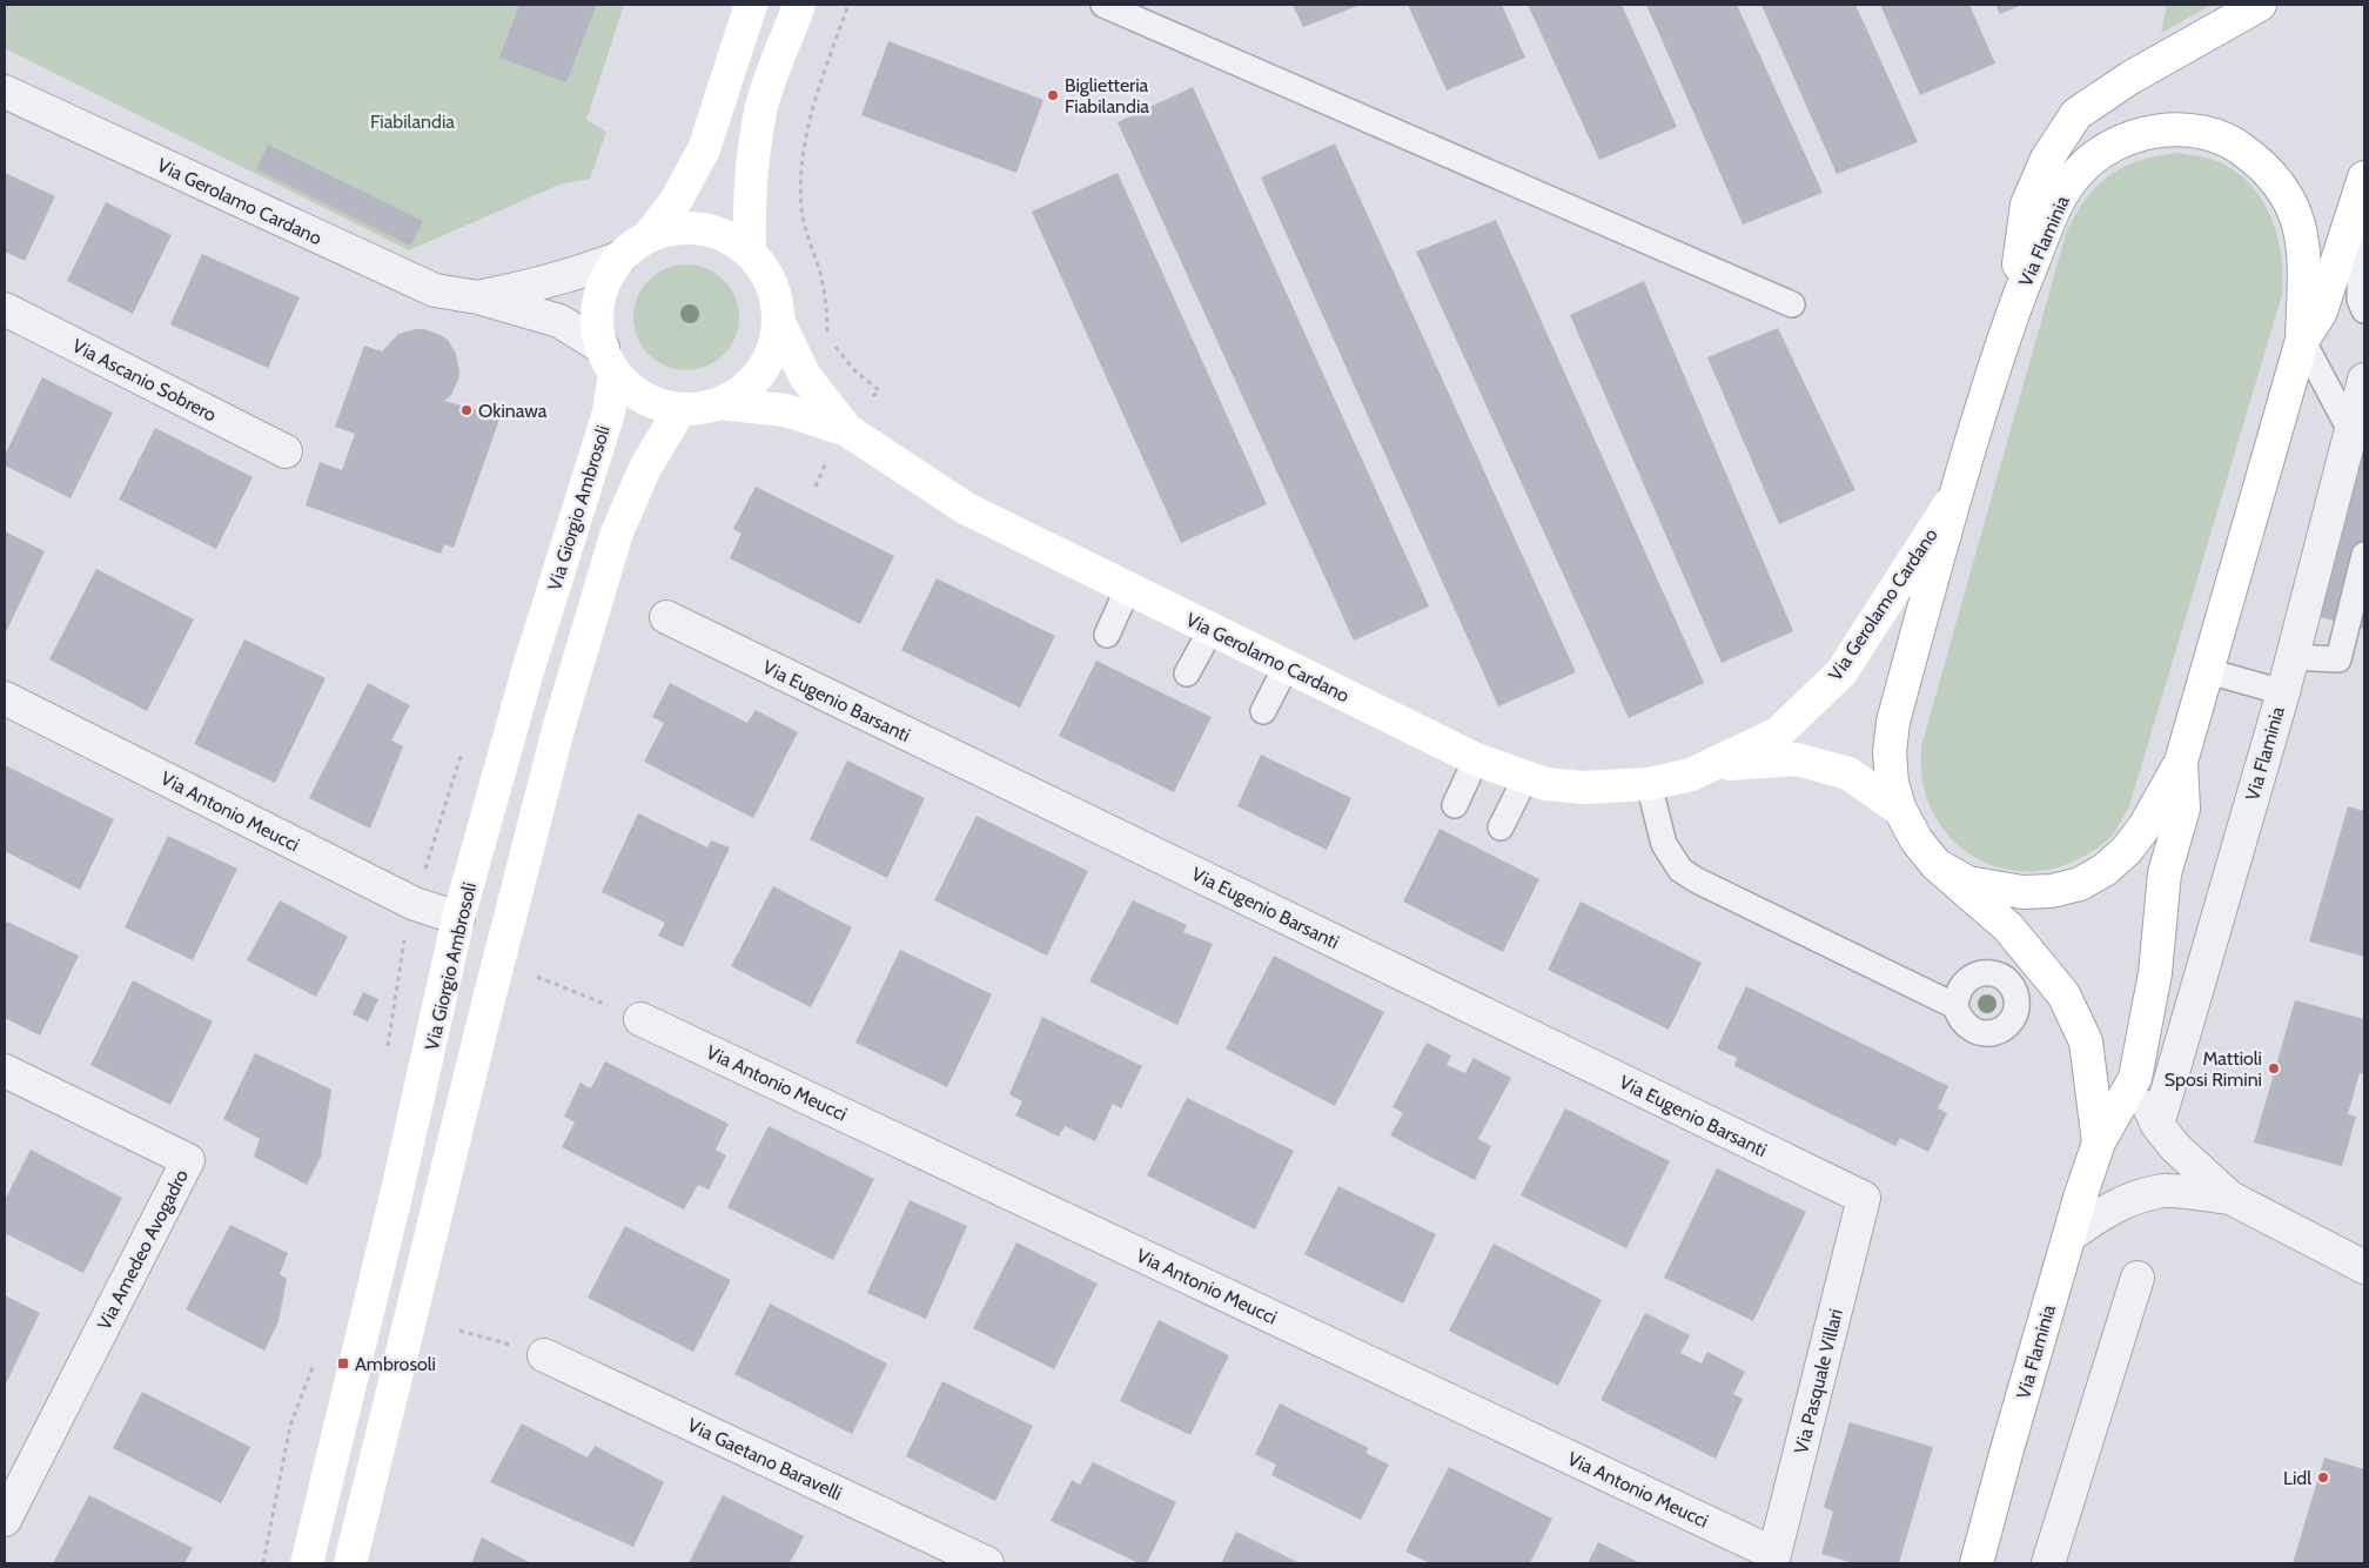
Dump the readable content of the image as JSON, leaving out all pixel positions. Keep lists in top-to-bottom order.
{
  "streets": {
    "main road": ["Via Gerolamo Cardano", "Via Flaminia", "Via Giorgio Ambrosoli"],
    "street": [
      "Via Ascanio Sobrero",
      "Via Eugenio Barsanti",
      "Via Antonio Meucci",
      "Via Amedeo Avogadro",
      "Via Pasquale Villari",
      "Via Gaetano Baravelli"
    ]
  },
  "crossings": [
    ["Via Gerolamo Cardano", "Via Flaminia"],
    ["Via Gerolamo Cardano", "Via Giorgio Ambrosoli"],
    ["Via Giorgio Ambrosoli", "Via Antonio Meucci"],
    ["Via Eugenio Barsanti", "Via Pasquale Villari"],
    ["Via Antonio Meucci", "Via Pasquale Villari"]
  ],
  "parks": ["Fiabilandia"],
  "places": {
    "other": [
      "Biglietteria Fiabilandia",
      "Okinawa",
      "Mattioli Sposi Rimini",
      "Lidl"
    ],
    "transit": ["Ambrosoli"]
  }
}
